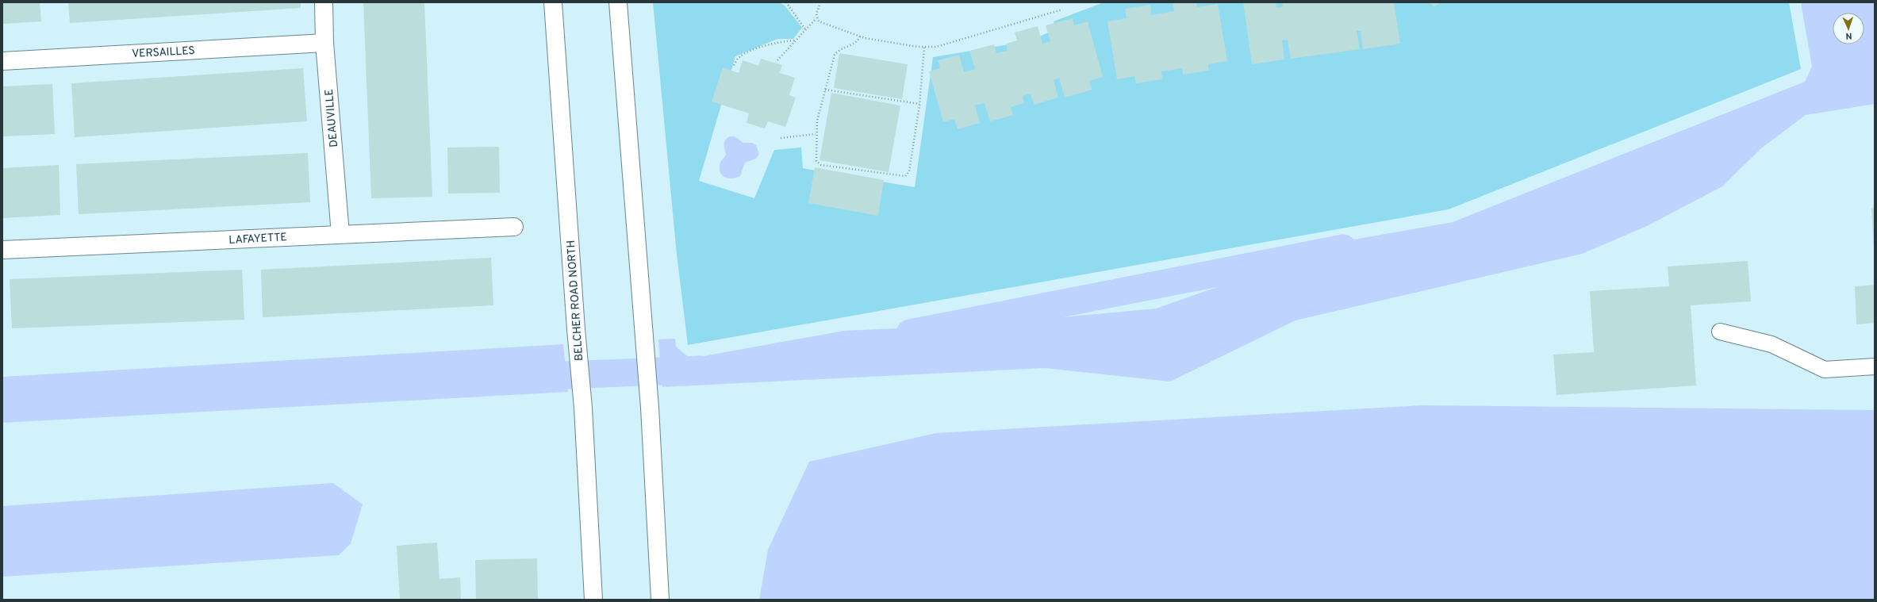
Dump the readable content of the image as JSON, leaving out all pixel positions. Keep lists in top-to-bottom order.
{
  "streets": {
    "main road": [
      "VERSAILLES",
      "DEAUVILLE",
      "LAFAYETTE",
      "BELCHER ROAD NORTH"
    ]
  },
  "crossings": [
    ["VERSAILLES", "DEAUVILLE"],
    ["DEAUVILLE", "LAFAYETTE"]
  ],
  "north": "bottom"
}
